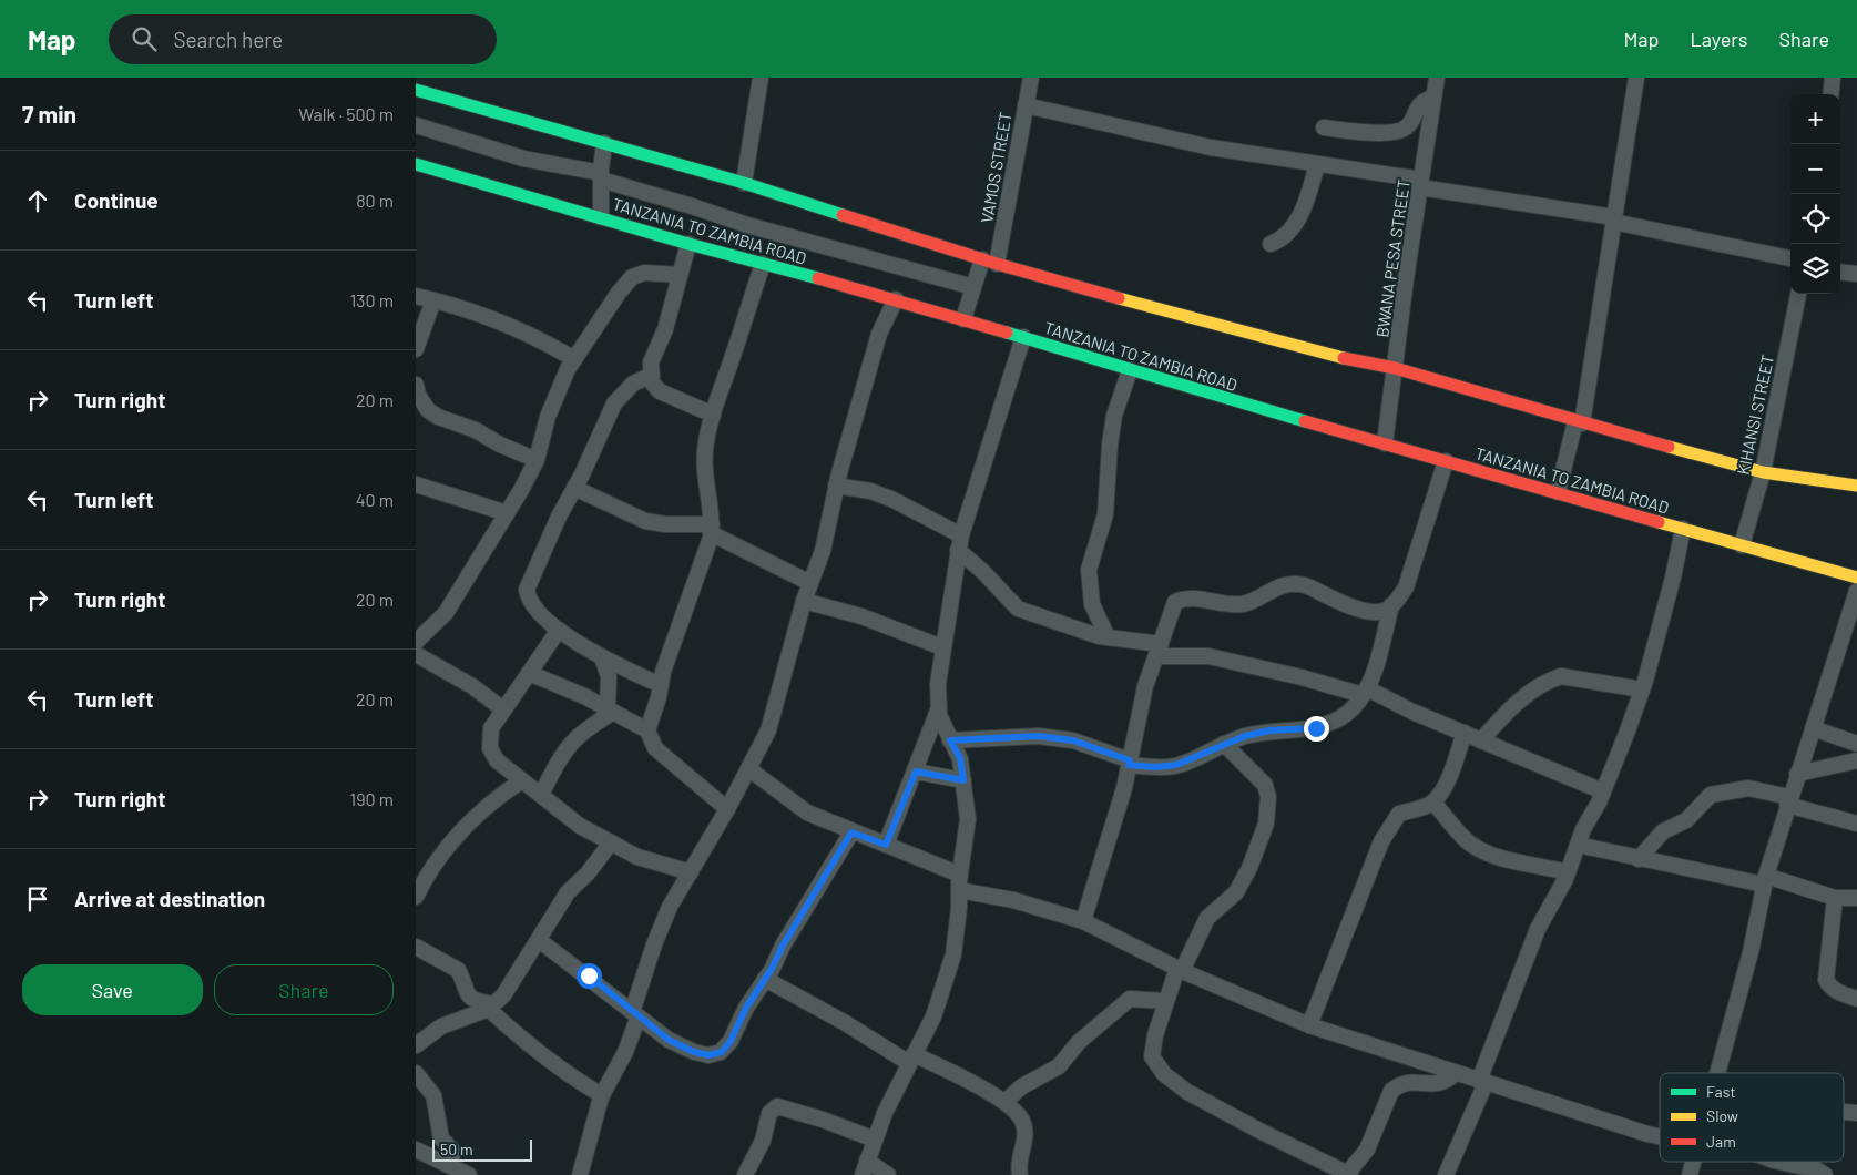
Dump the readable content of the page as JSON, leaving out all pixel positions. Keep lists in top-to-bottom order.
{
  "streets": {
    "main road": ["TANZANIA TO ZAMBIA ROAD"],
    "street": ["VAMOS STREET", "BWANA PESA STREET", "KIHANSI STREET"]
  },
  "crossings": [
    ["VAMOS STREET", "TANZANIA TO ZAMBIA ROAD"],
    ["TANZANIA TO ZAMBIA ROAD", "BWANA PESA STREET"],
    ["TANZANIA TO ZAMBIA ROAD", "KIHANSI STREET"]
  ],
  "legend": ["Fast", "Slow", "Jam"],
  "scale_bar": "50 m",
  "page": {
    "header": "Map",
    "search": "Search here",
    "nav": ["Map", "Layers", "Share"],
    "heading": ["7 min", "Walk · 500 m"],
    "map_buttons": ["+", "−"],
    "list": [
      ["Continue", "80 m"],
      ["Turn left", "130 m"],
      ["Turn right", "20 m"],
      ["Turn left", "40 m"],
      ["Turn right", "20 m"],
      ["Turn left", "20 m"],
      ["Turn right", "190 m"],
      "Arrive at destination"
    ],
    "buttons": ["Save", "Share"],
    "scale": "50 m"
  }
}
